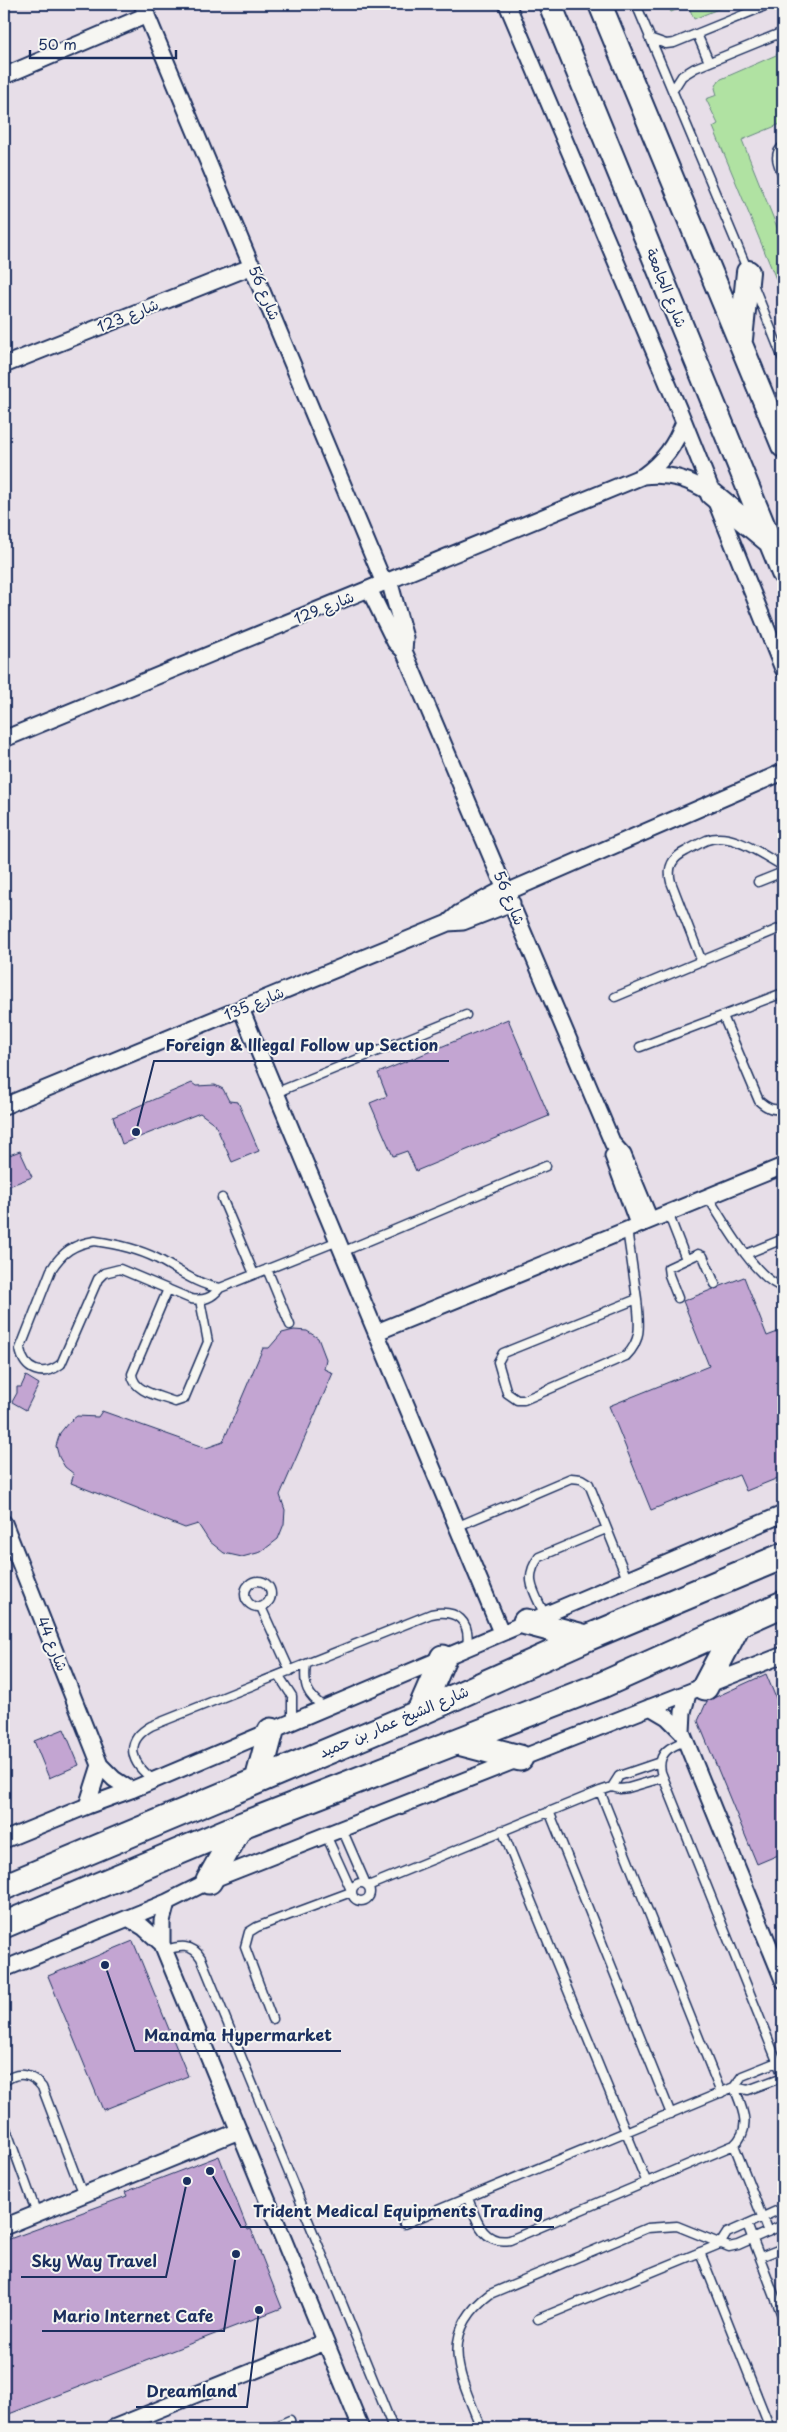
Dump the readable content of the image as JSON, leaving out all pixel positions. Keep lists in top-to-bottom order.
{
  "streets": {
    "main road": ["شارع الجامعة", "شارع الشيخ عمار بن حميد"],
    "street": [
      "شارع 56",
      "شارع 123",
      "شارع 129",
      "شارع 135",
      "شارع 44"
    ]
  },
  "crossings": [
    ["شارع 56", "شارع 123"],
    ["شارع 56", "شارع 129"],
    ["شارع 56", "شارع 135"]
  ],
  "places": [
    "Foreign & Illegal Follow up Section",
    "Manama Hypermarket",
    "Trident Medical Equipments Trading",
    "Sky Way Travel",
    "Mario Internet Cafe",
    "Dreamland"
  ],
  "scale_bar": "50 m"
}
